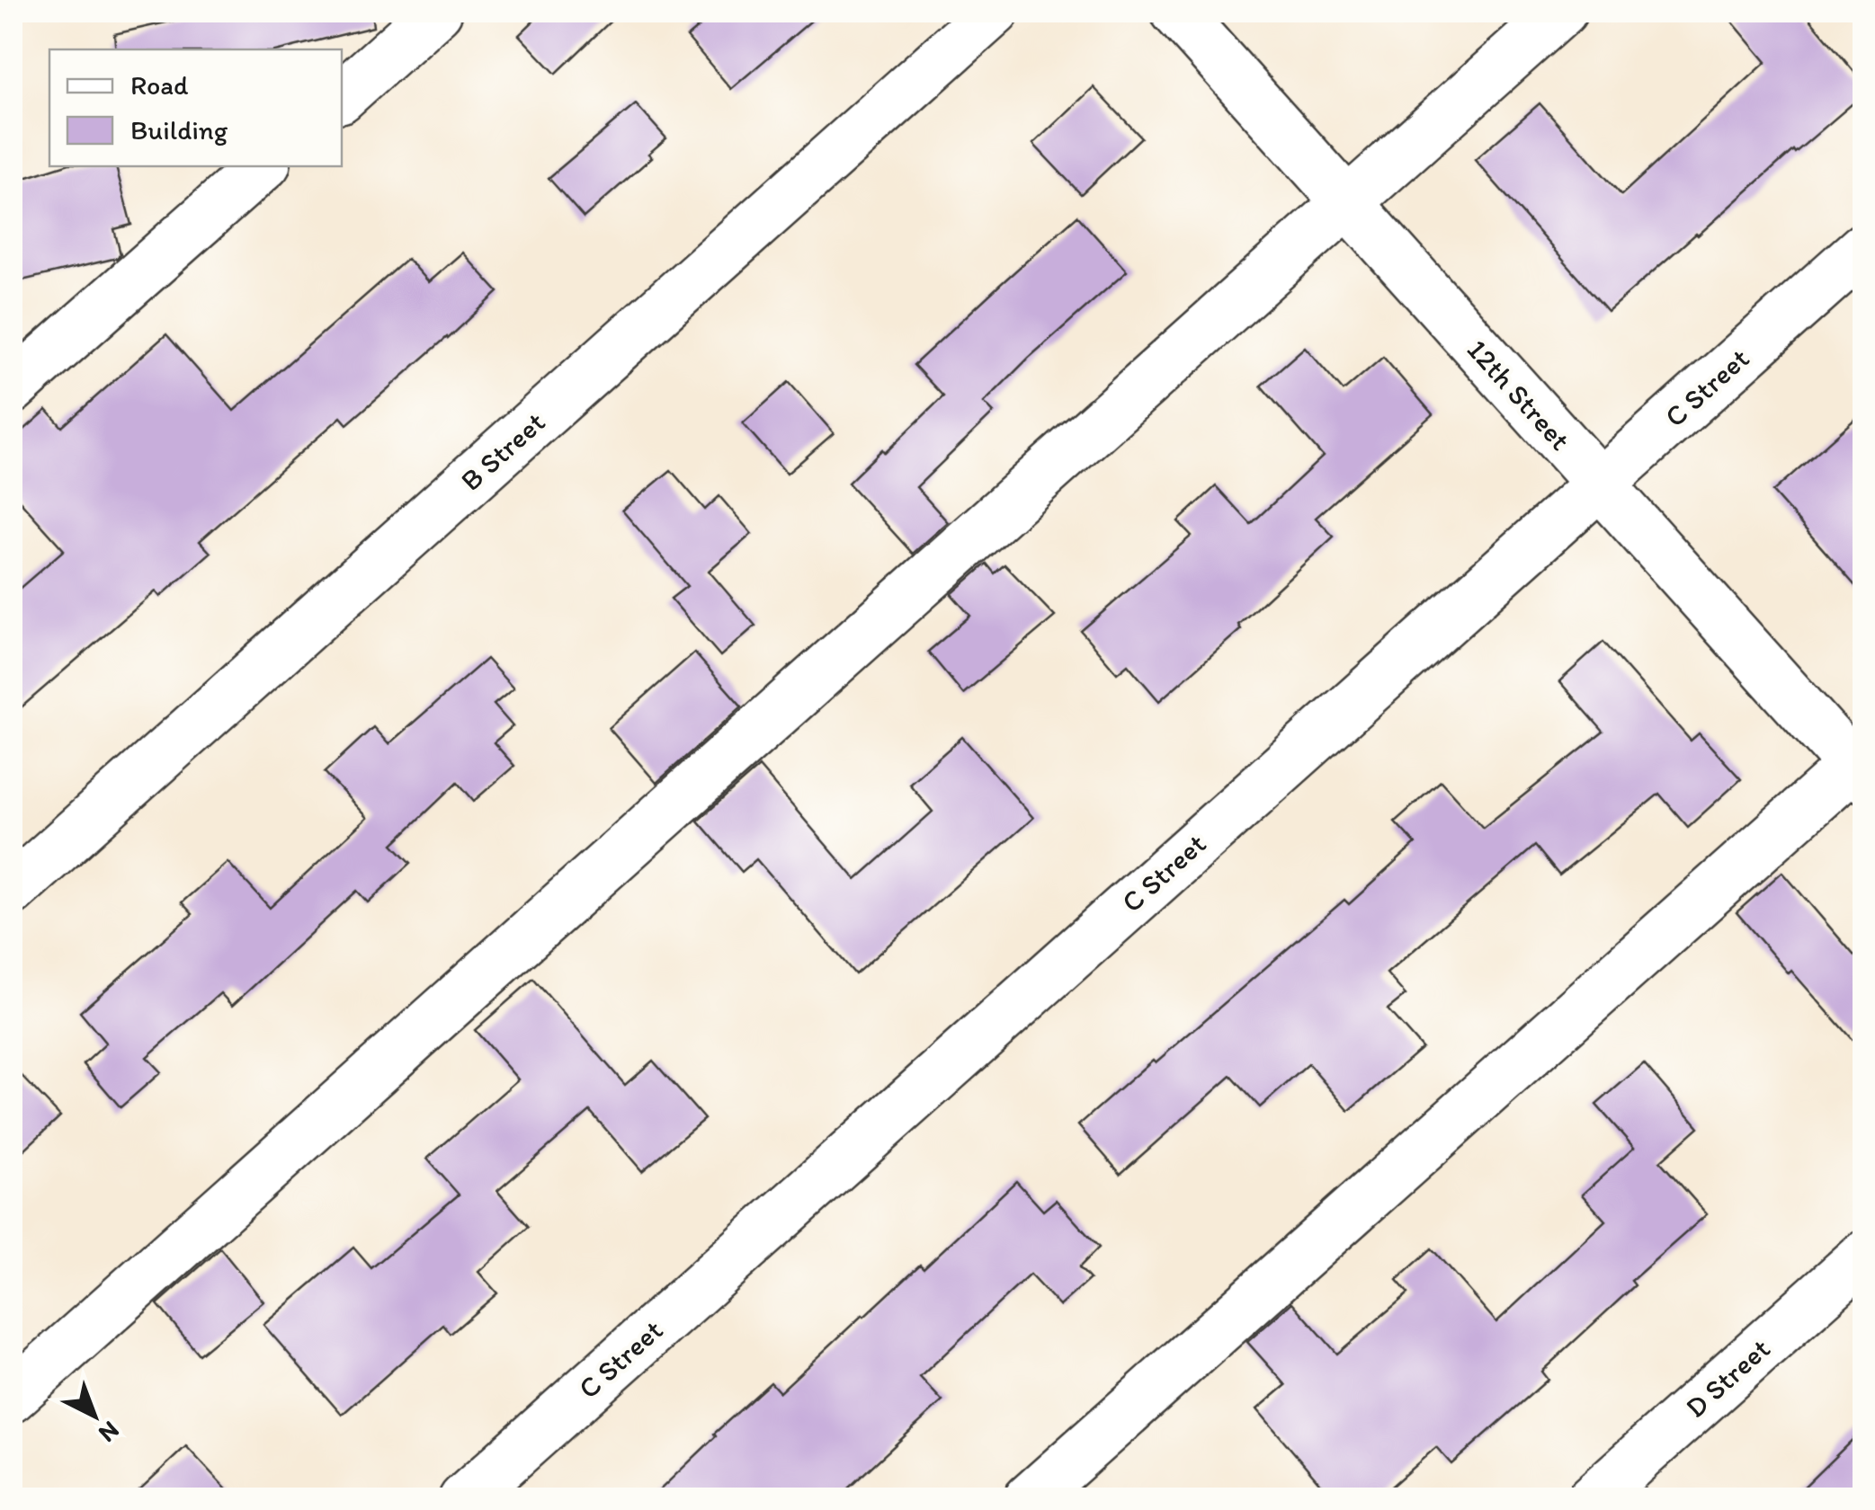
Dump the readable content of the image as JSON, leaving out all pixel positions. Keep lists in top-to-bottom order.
{
  "streets": {
    "street": [
      "C Street",
      "12th Street",
      "B Street",
      "D Street"
    ]
  },
  "crossings": [
    ["C Street", "12th Street"]
  ],
  "legend": ["Road", "Building"],
  "north": "bottom right"
}
